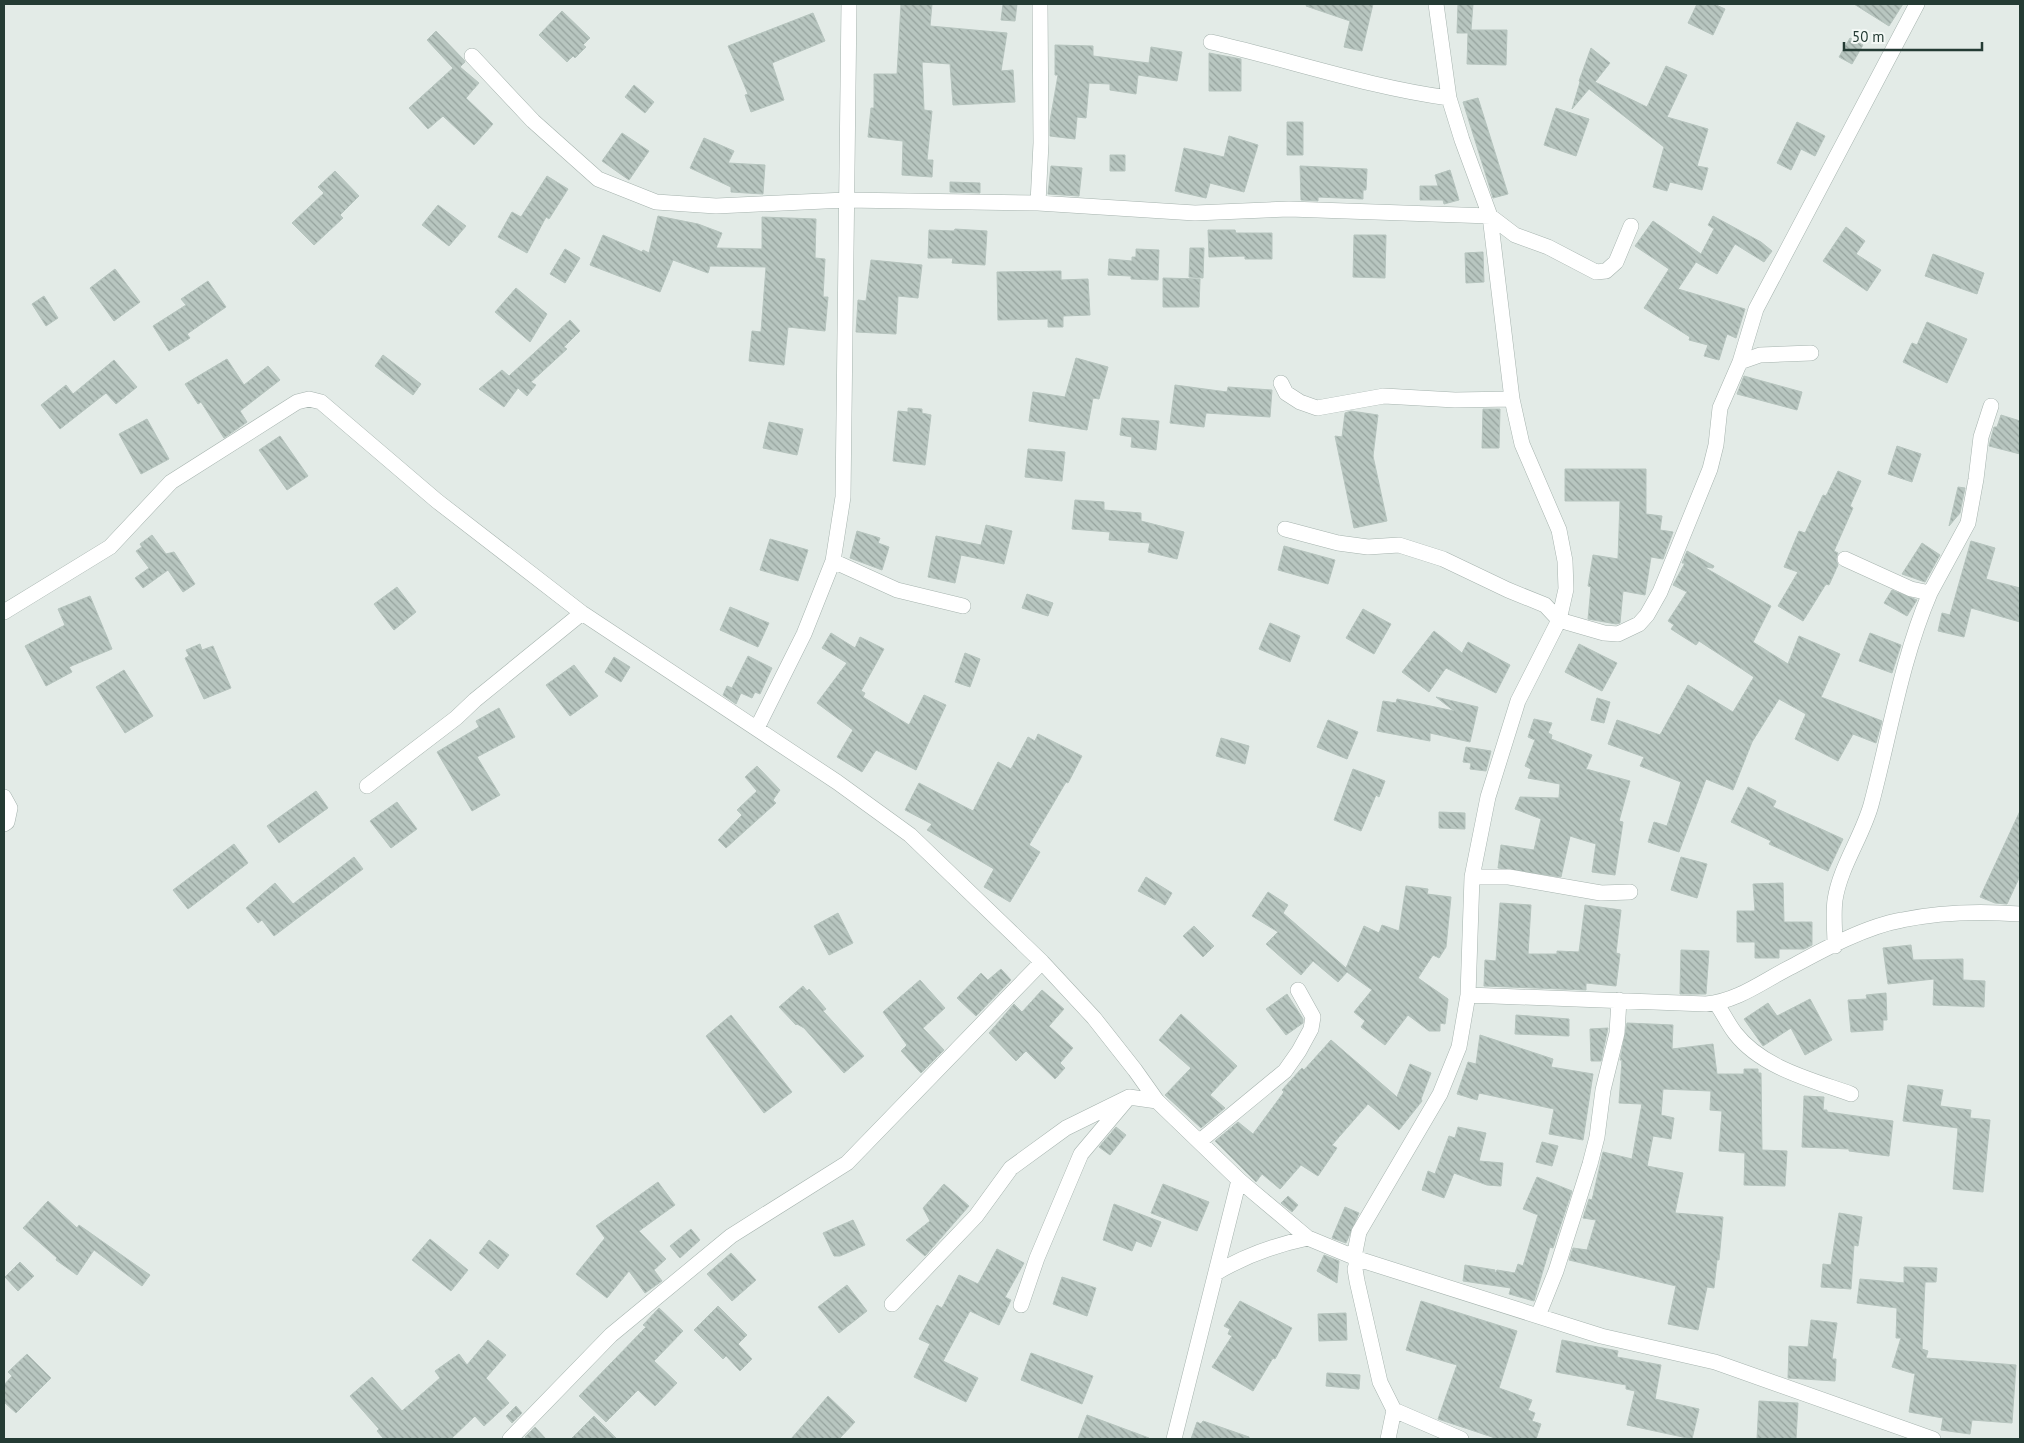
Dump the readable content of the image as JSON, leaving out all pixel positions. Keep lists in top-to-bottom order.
{
  "scale_bar": "50 m"
}
